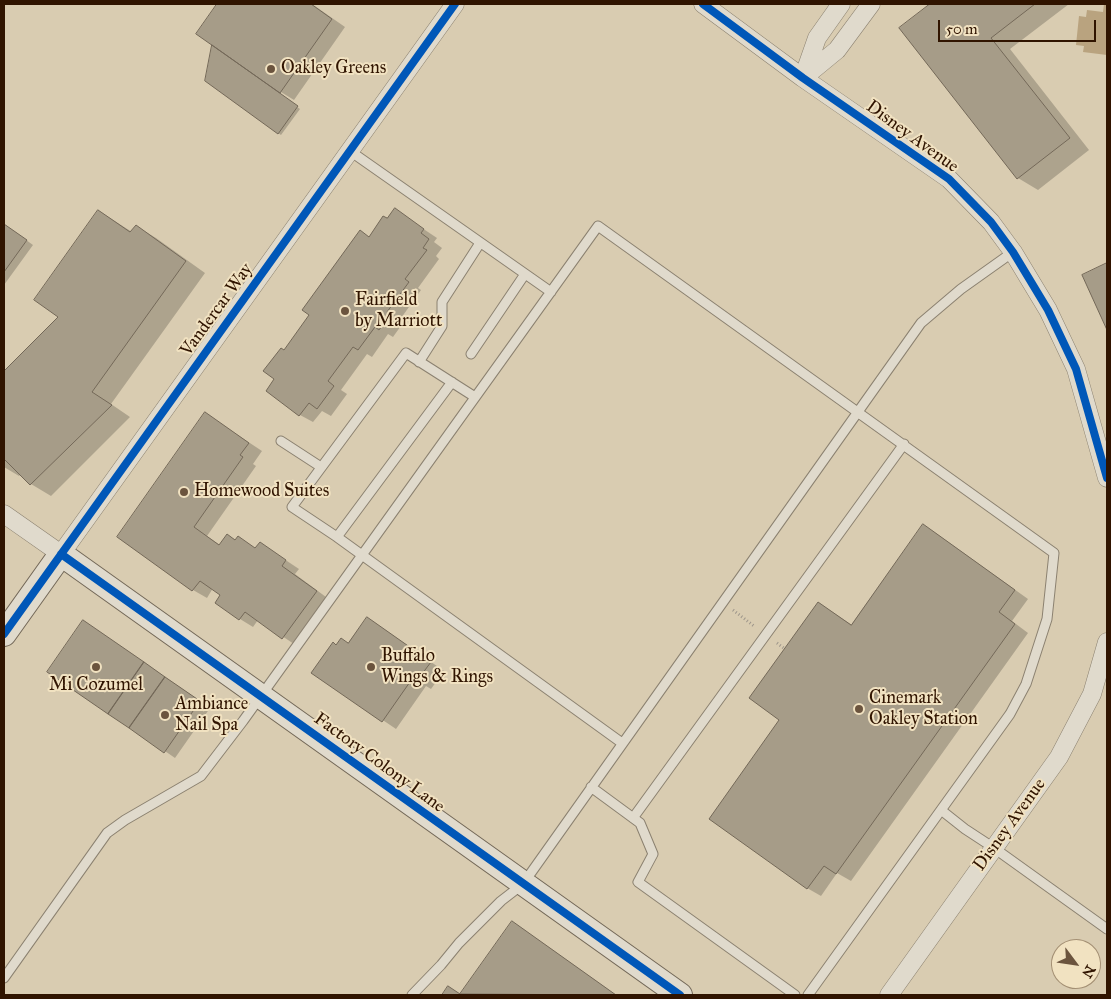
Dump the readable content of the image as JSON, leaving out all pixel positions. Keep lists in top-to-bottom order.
{
  "streets": {
    "street": ["Disney Avenue", "Vandercar Way", "Factory Colony Lane"]
  },
  "crossings": [
    ["Vandercar Way", "Factory Colony Lane"]
  ],
  "places": [
    "Oakley Greens",
    "Fairfield by Marriott",
    "Homewood Suites",
    "Mi Cozumel",
    "Buffalo Wings & Rings",
    "Cinemark Oakley Station",
    "Ambiance Nail Spa"
  ],
  "scale_bar": "50 m",
  "north": "bottom right"
}
